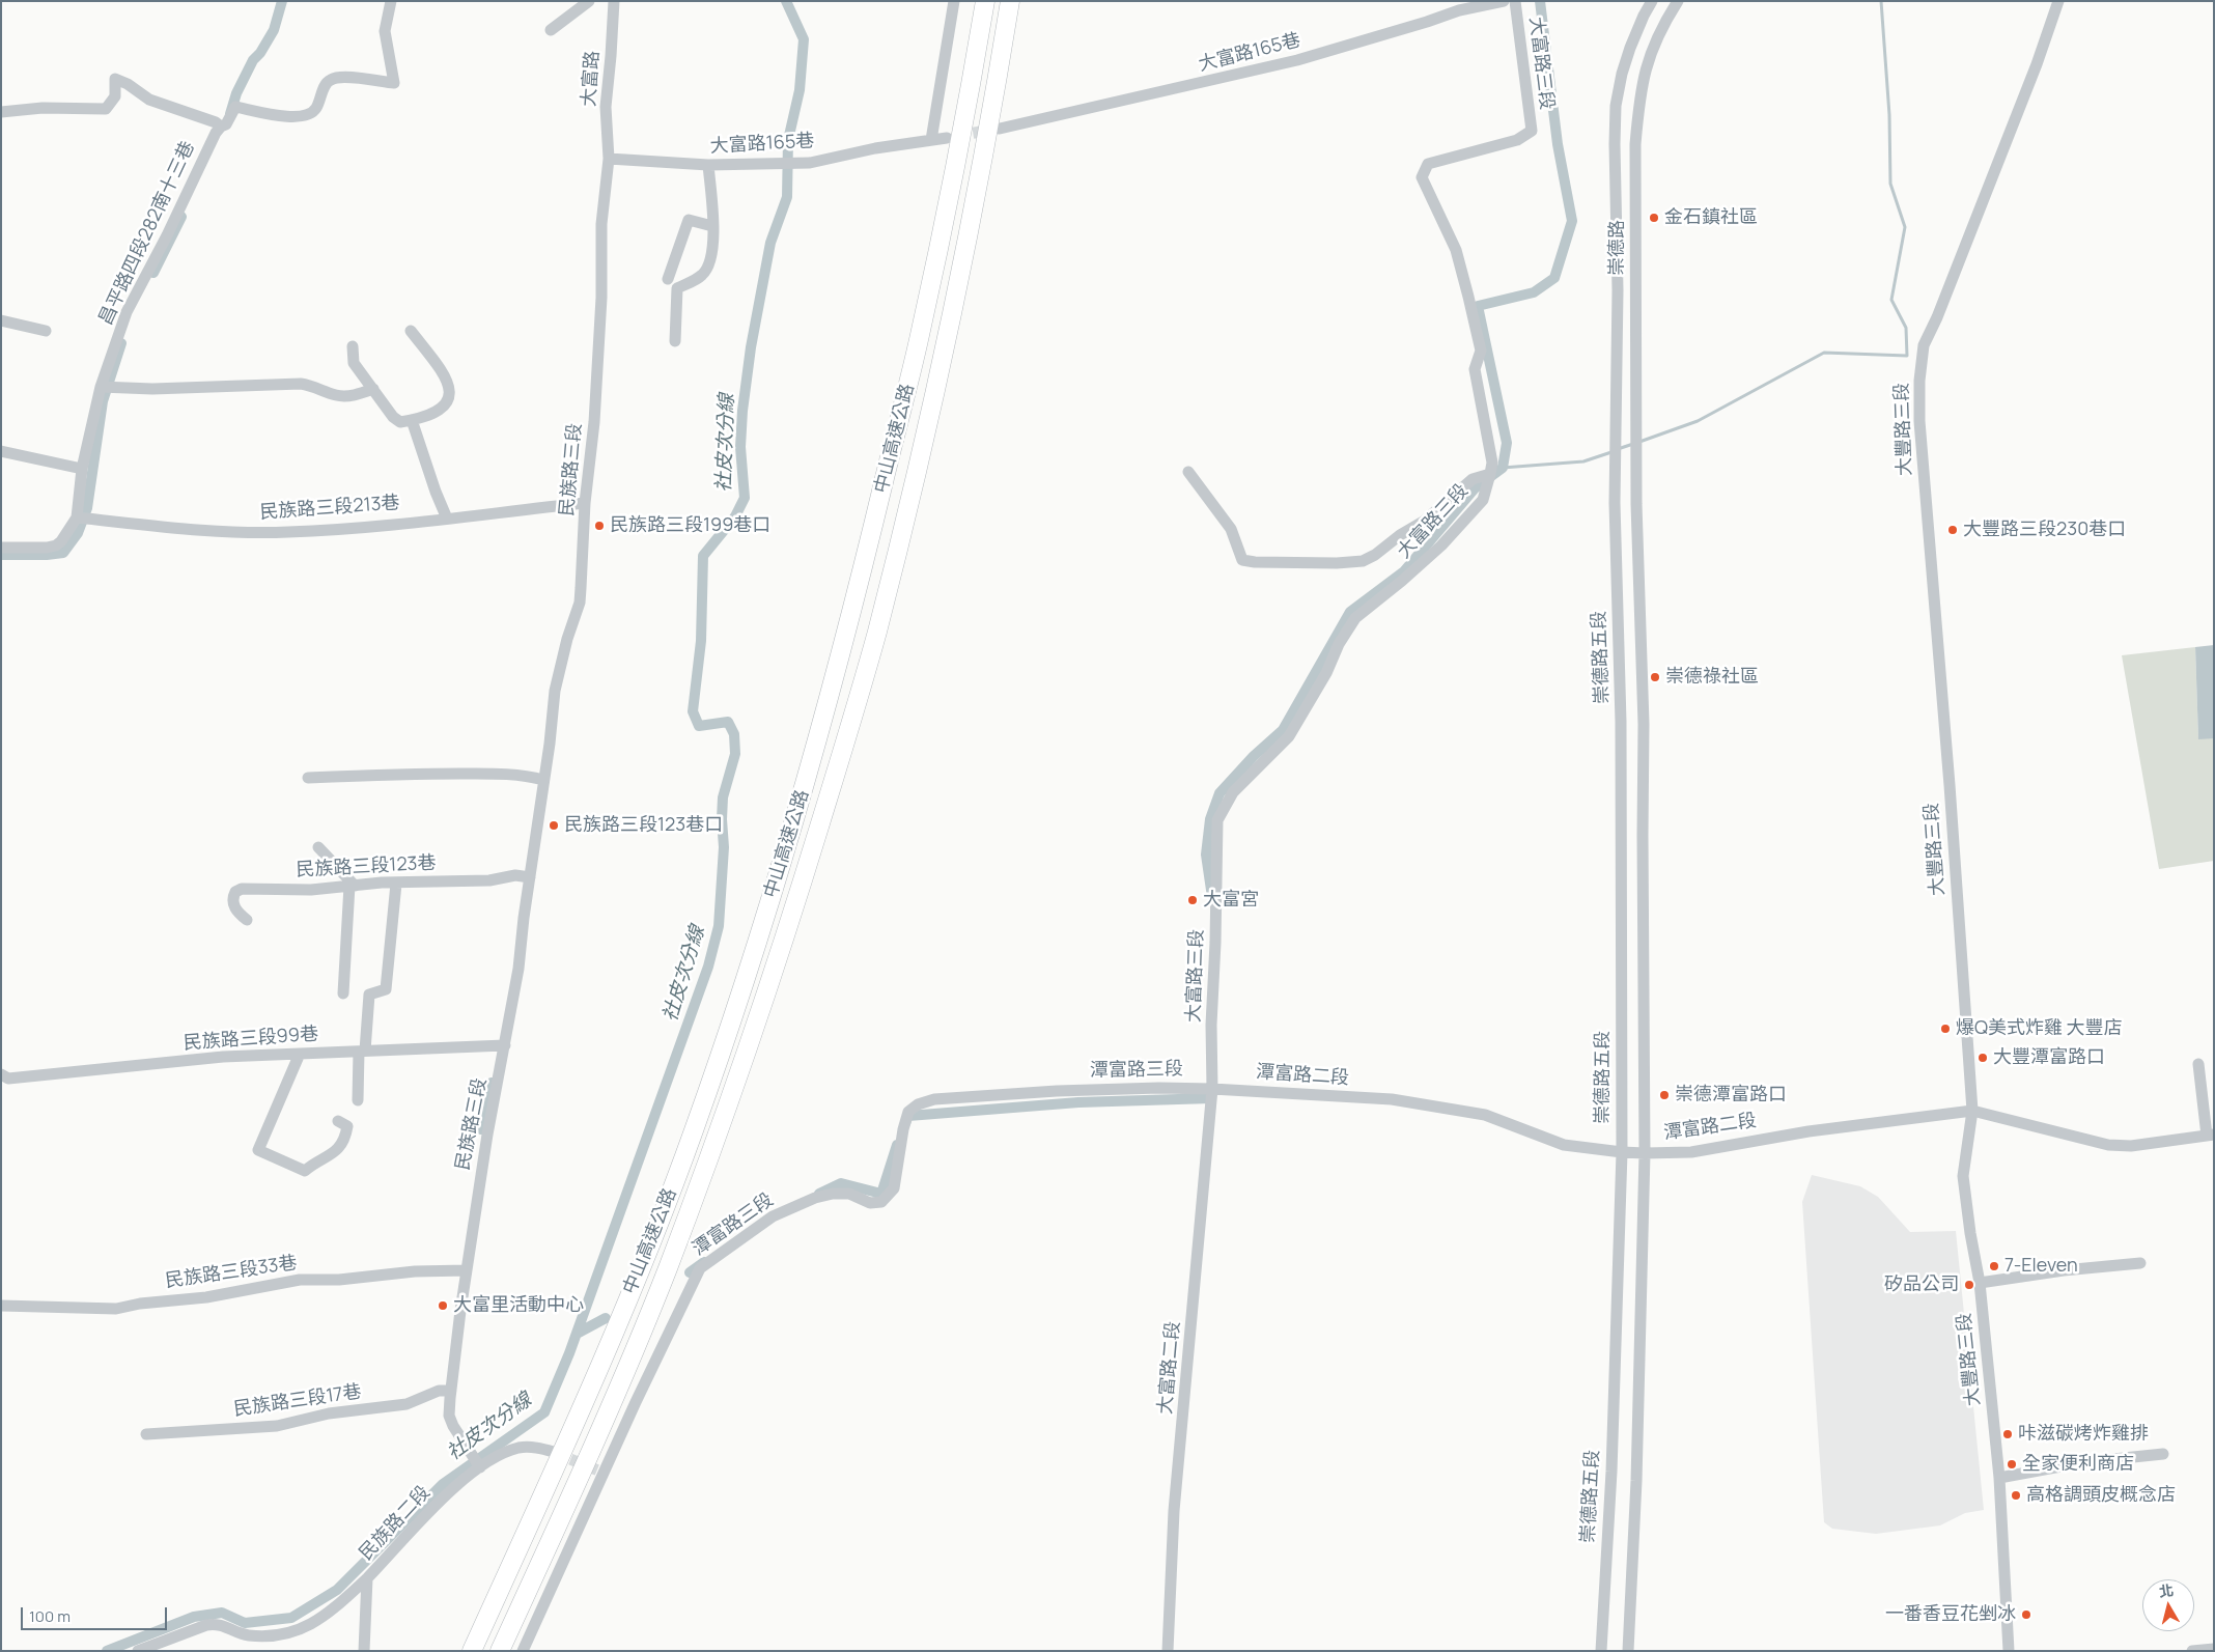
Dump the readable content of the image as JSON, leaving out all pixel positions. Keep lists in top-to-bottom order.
{
  "streets": {
    "highway": ["中山高速公路"],
    "street": [
      "大富路165巷",
      "大富路三段",
      "大富路",
      "昌平路四段282南十三巷",
      "崇德路",
      "大豐路三段",
      "民族路三段",
      "民族路三段213巷",
      "崇德路五段",
      "民族路三段123巷",
      "民族路三段99巷",
      "潭富路三段",
      "潭富路二段",
      "民族路三段33巷",
      "大富路二段",
      "民族路三段17巷",
      "民族路二段"
    ]
  },
  "crossings": [
    ["大富路165巷", "大富路"],
    ["大富路165巷", "民族路三段"],
    ["大富路三段", "潭富路三段"],
    ["大富路三段", "潭富路二段"],
    ["大富路三段", "大富路二段"],
    ["大富路", "民族路三段"],
    ["昌平路四段282南十三巷", "民族路三段213巷"],
    ["崇德路", "崇德路五段"],
    ["崇德路", "潭富路二段"],
    ["大豐路三段", "潭富路二段"],
    ["民族路三段", "民族路三段213巷"],
    ["民族路三段", "民族路三段123巷"],
    ["民族路三段", "民族路三段99巷"],
    ["民族路三段", "民族路三段33巷"],
    ["民族路三段", "民族路三段17巷"],
    ["民族路三段", "民族路二段"],
    ["崇德路五段", "潭富路二段"],
    ["潭富路三段", "潭富路二段"],
    ["潭富路三段", "大富路二段"],
    ["潭富路二段", "大富路二段"]
  ],
  "water": ["社皮次分線"],
  "places": [
    "金石鎮社區",
    "民族路三段199巷口",
    "大豐路三段230巷口",
    "崇德祿社區",
    "民族路三段123巷口",
    "大富宮",
    "爆Q美式炸雞 大豐店",
    "大豐潭富路口",
    "崇德潭富路口",
    "7-Eleven",
    "矽品公司",
    "大富里活動中心",
    "咔滋碳烤炸雞排",
    "全家便利商店",
    "高格調頭皮概念店",
    "一番香豆花剉冰"
  ],
  "scale_bar": "100 m",
  "north": "top"
}
